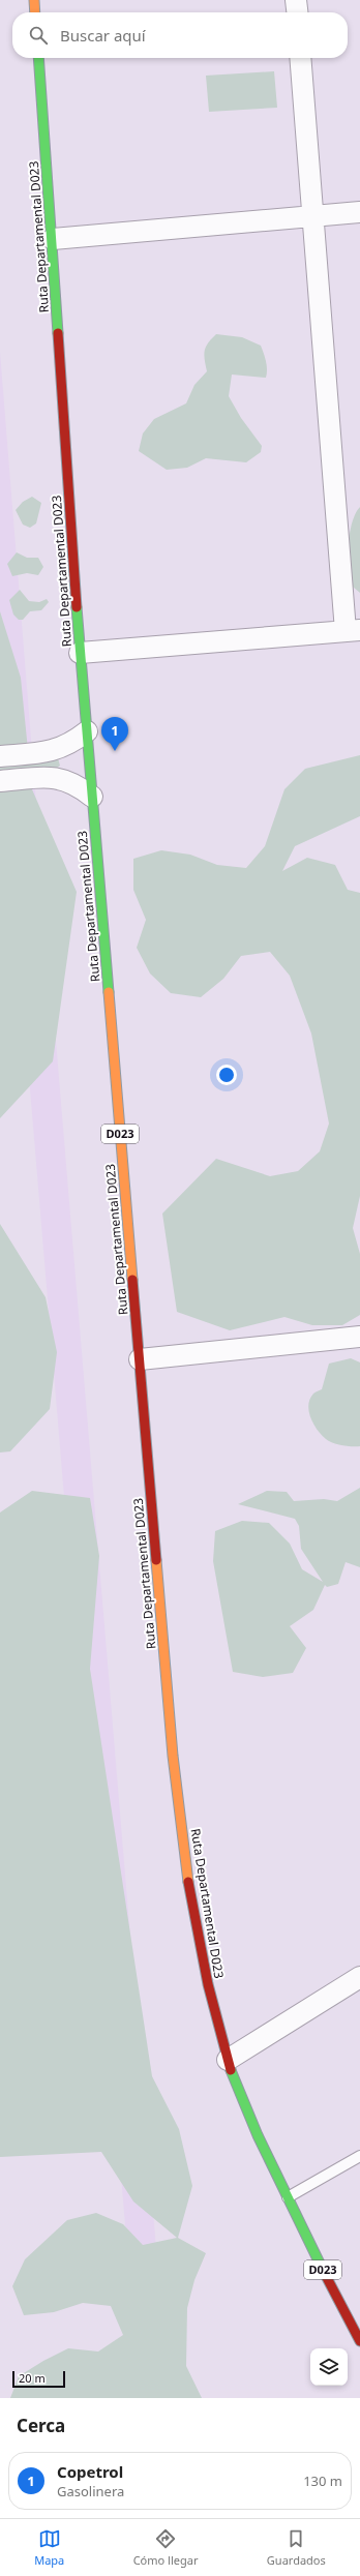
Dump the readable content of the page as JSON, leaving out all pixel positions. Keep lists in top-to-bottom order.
{
  "streets": {
    "main road": ["Ruta Departamental D023", "D023"]
  },
  "scale_bar": "20 m",
  "page": {
    "search": "Buscar aquí",
    "pins": "1",
    "scale": "20 m",
    "heading": "Cerca",
    "list": [
      {
        "mark": "1",
        "name": "Copetrol",
        "note": "Gasolinera",
        "value": "130 m"
      }
    ],
    "nav": ["Mapa", "Cómo llegar", "Guardados"]
  }
}
